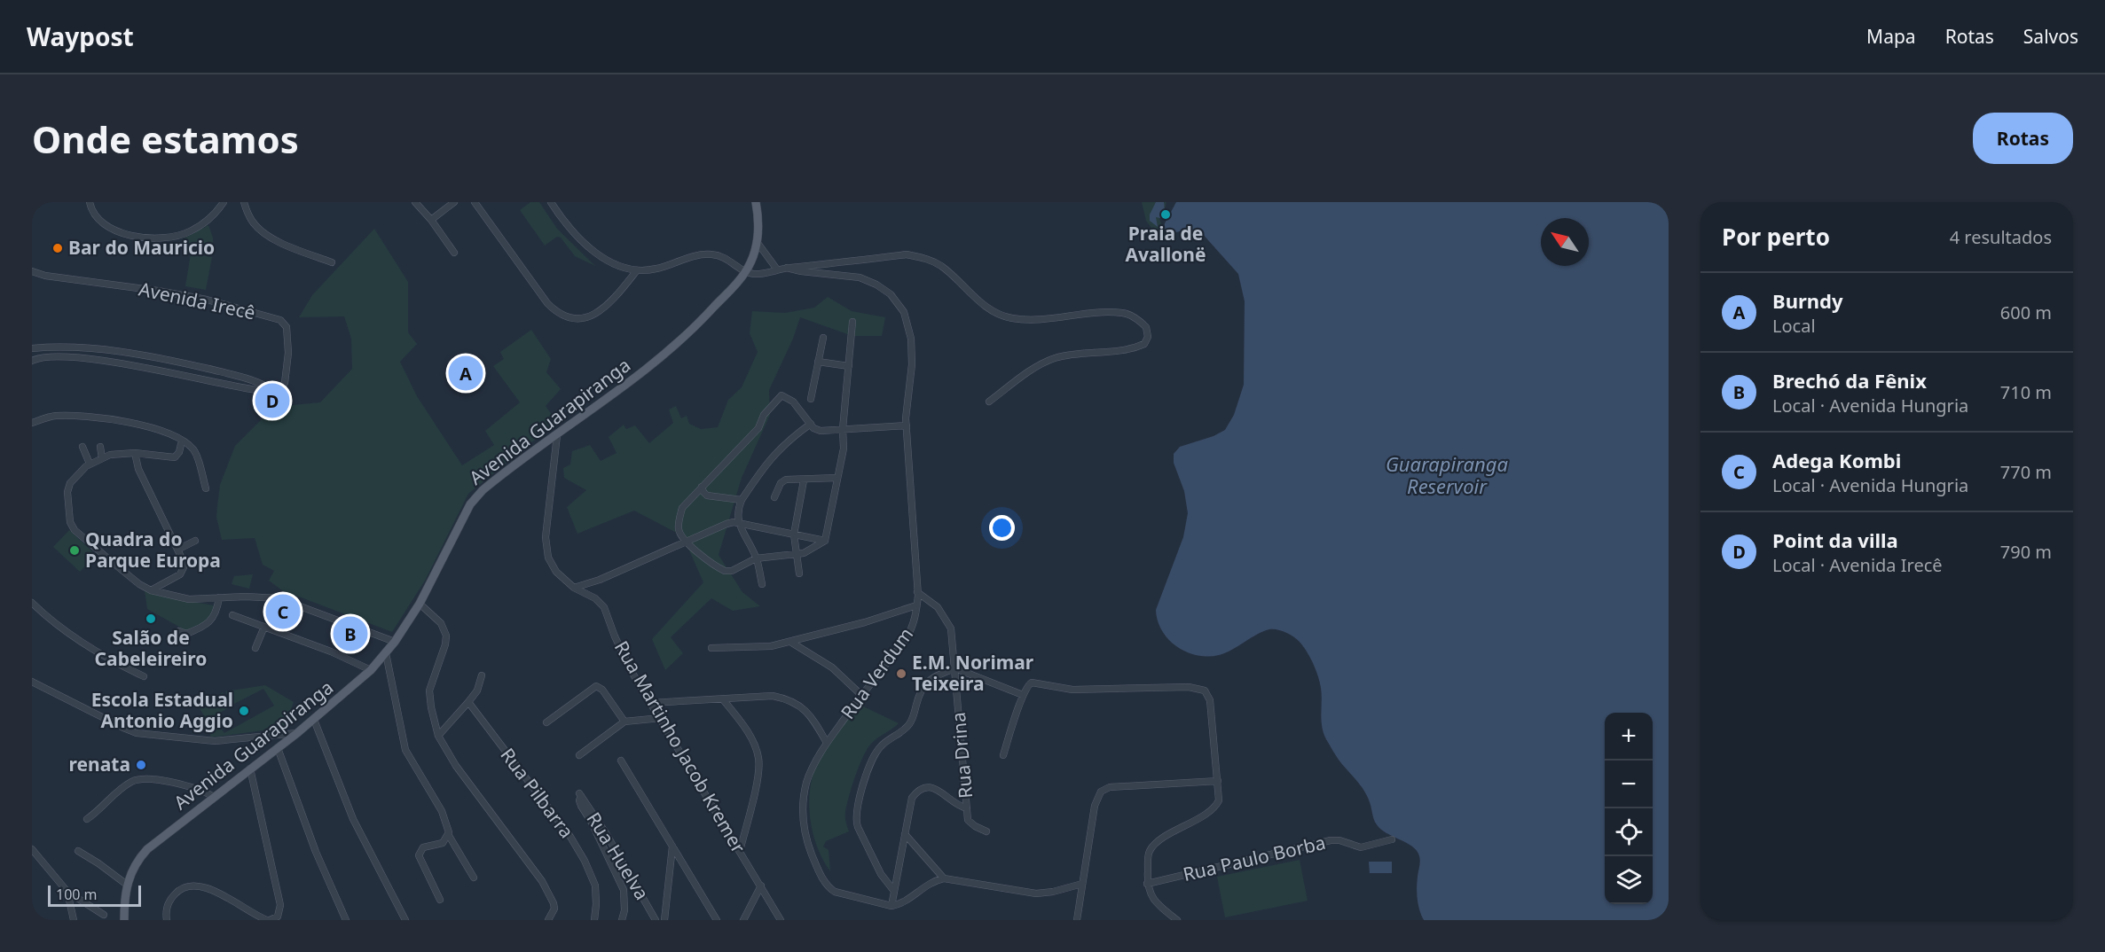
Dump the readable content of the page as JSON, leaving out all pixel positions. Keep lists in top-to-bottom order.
{
  "streets": {
    "main road": ["Avenida Guarapiranga"],
    "street": [
      "Avenida Irecê",
      "Rua Verdum",
      "Rua Martinho Jacob Kremer",
      "Rua Drina",
      "Rua Pilbarra",
      "Rua Huelva",
      "Rua Paulo Borba"
    ]
  },
  "crossings": [
    ["Avenida Guarapiranga", "Rua Martinho Jacob Kremer"],
    ["Rua Verdum", "Rua Drina"]
  ],
  "water": ["Guarapiranga Reservoir"],
  "places": [
    "Praia de Avallonë",
    "Bar do Mauricio",
    "Quadra do Parque Europa",
    "Salão de Cabeleireiro",
    "E.M. Norimar Teixeira",
    "Escola Estadual Antonio Aggio",
    "renata"
  ],
  "scale_bar": "100 m",
  "north": "top left",
  "page": {
    "header": "Waypost",
    "nav": ["Mapa", "Rotas", "Salvos"],
    "buttons": "Rotas",
    "title": "Onde estamos",
    "heading": ["Por perto", "4 resultados"],
    "list": [
      {
        "mark": "A",
        "name": "Burndy",
        "note": "Local",
        "value": "600 m"
      },
      {
        "mark": "B",
        "name": "Brechó da Fênix",
        "note": "Local · Avenida Hungria",
        "value": "710 m"
      },
      {
        "mark": "C",
        "name": "Adega Kombi",
        "note": "Local · Avenida Hungria",
        "value": "770 m"
      },
      {
        "mark": "D",
        "name": "Point da villa",
        "note": "Local · Avenida Irecê",
        "value": "790 m"
      }
    ],
    "pins": [
      "A",
      "D",
      "C",
      "B"
    ],
    "map_buttons": ["+", "−"],
    "scale": "100 m"
  }
}
